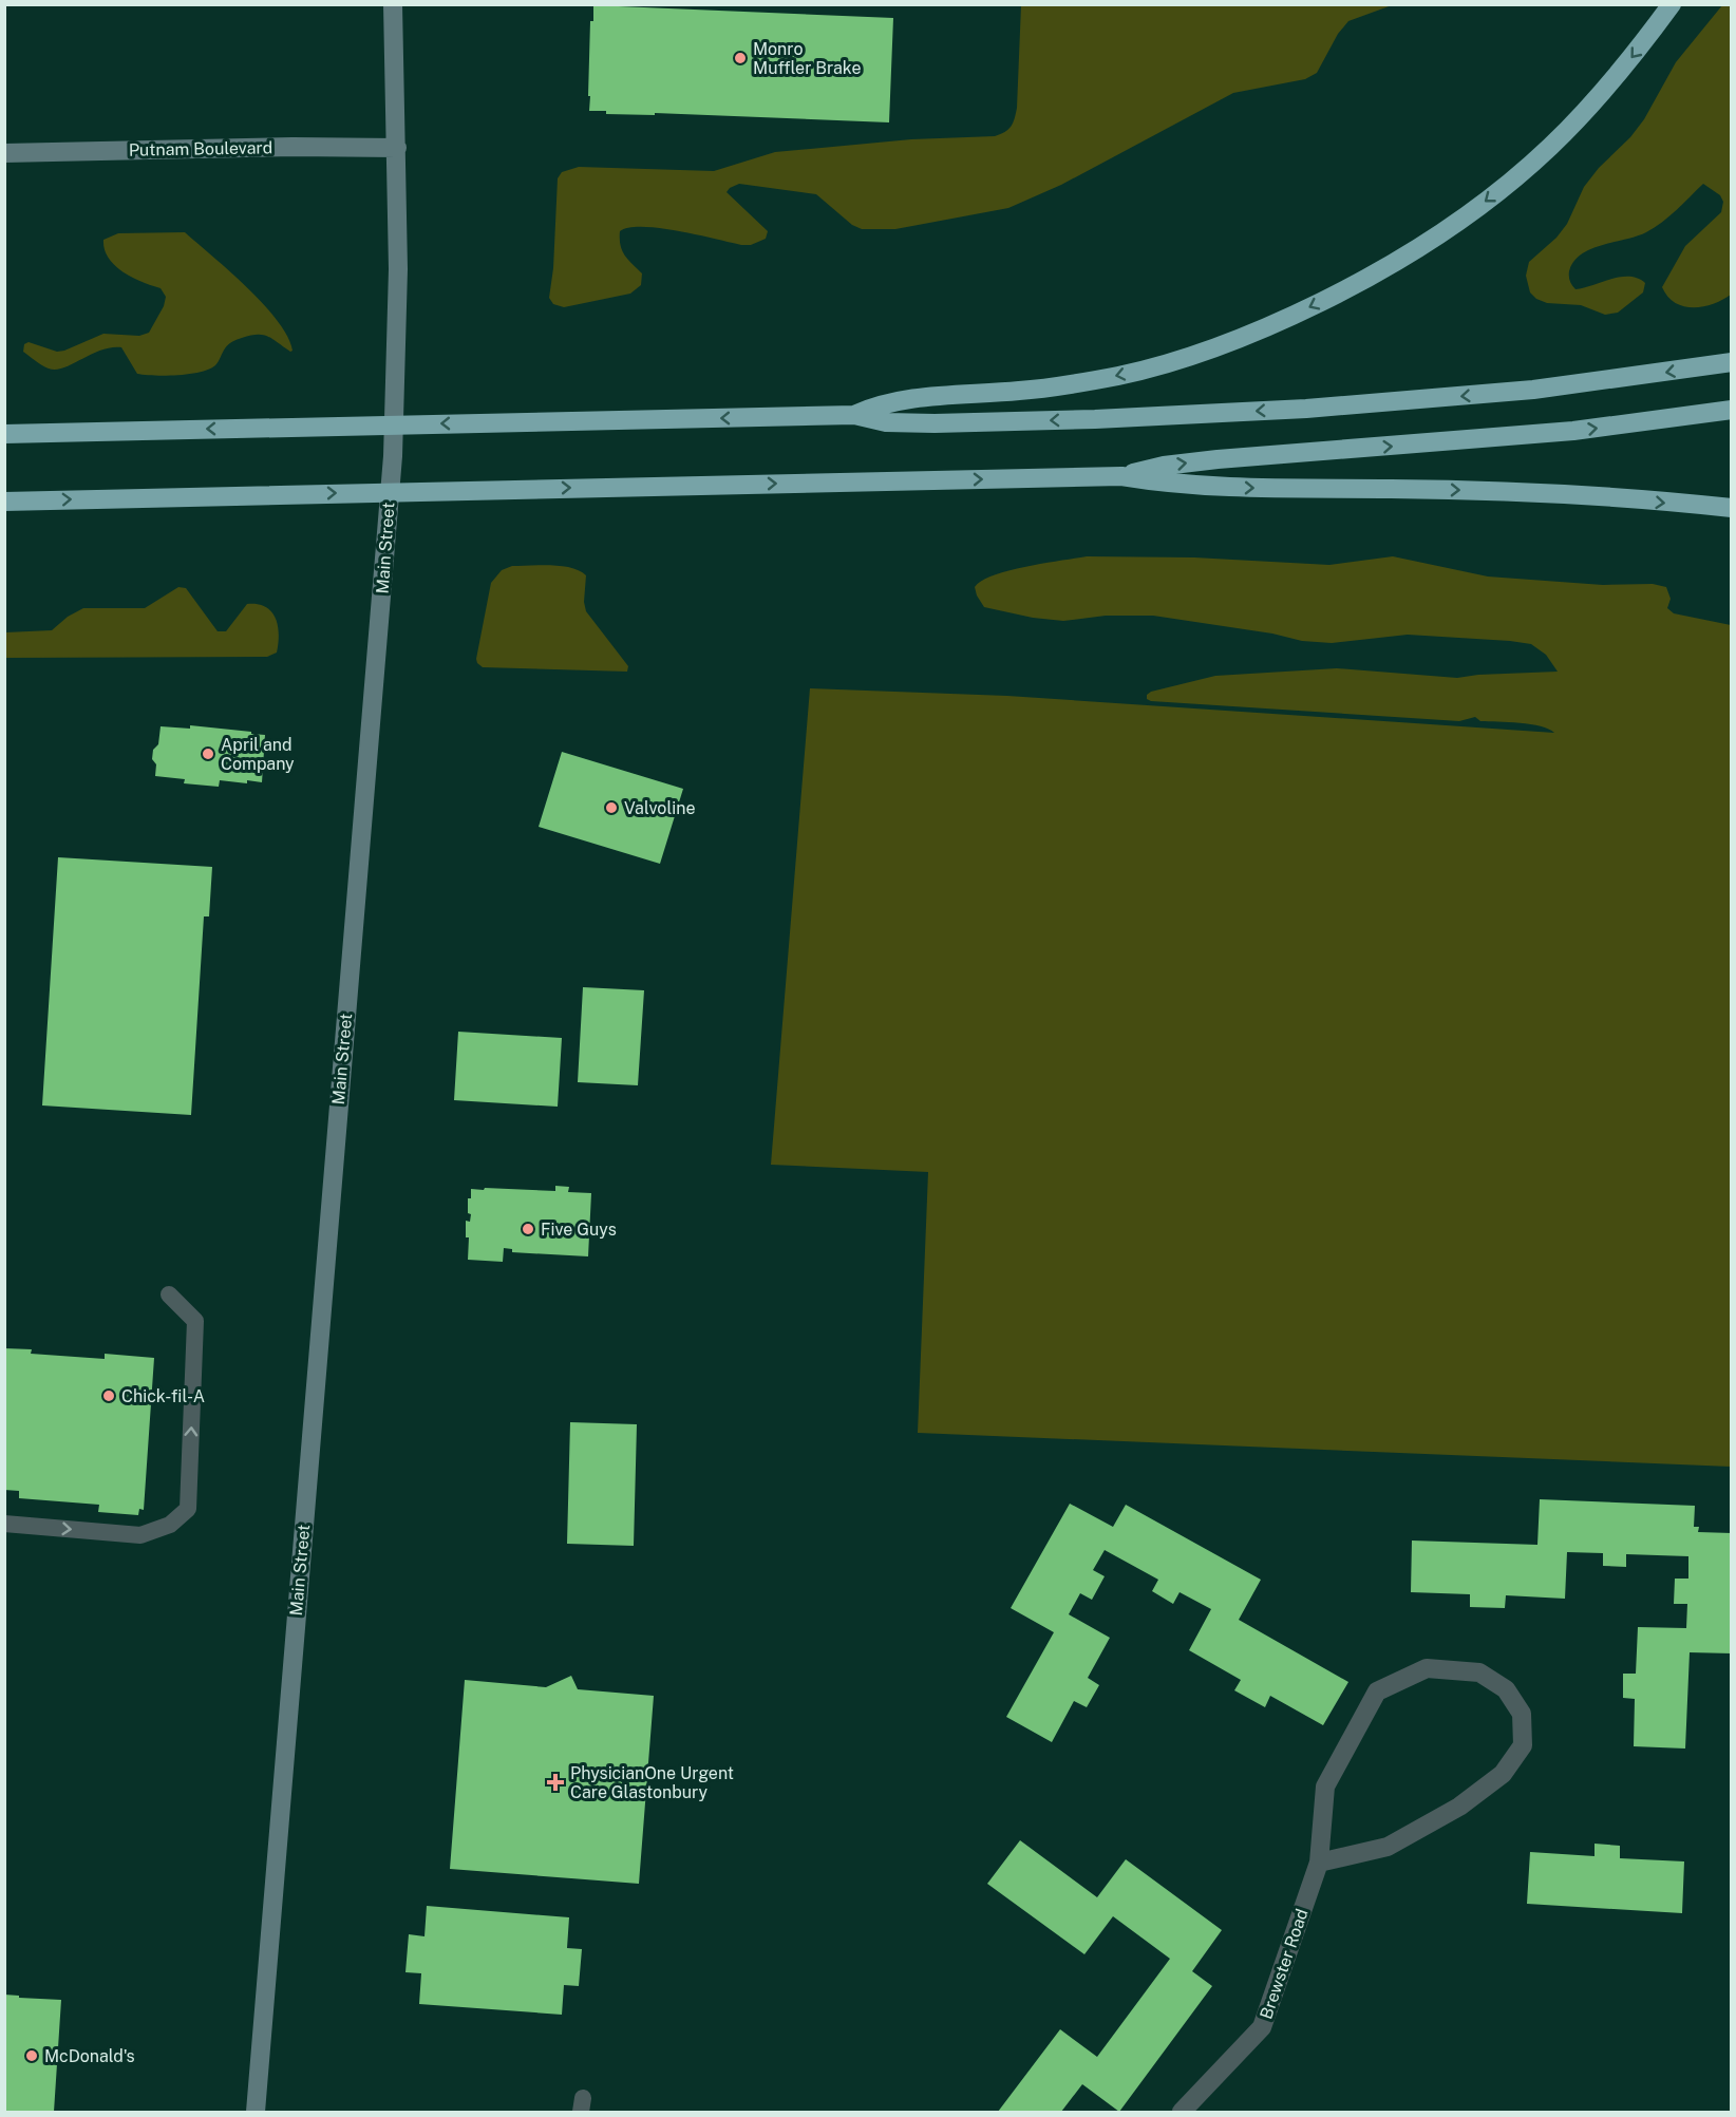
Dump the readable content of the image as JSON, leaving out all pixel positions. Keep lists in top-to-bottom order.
{
  "streets": {
    "main road": ["Putnam Boulevard", "Main Street"],
    "street": ["Brewster Road"]
  },
  "crossings": [
    ["Putnam Boulevard", "Main Street"]
  ],
  "places": {
    "other": [
      "Monro Muffler Brake",
      "April and Company",
      "Valvoline",
      "Five Guys",
      "Chick-fil-A",
      "McDonald's"
    ],
    "health": ["PhysicianOne Urgent Care Glastonbury"]
  }
}
